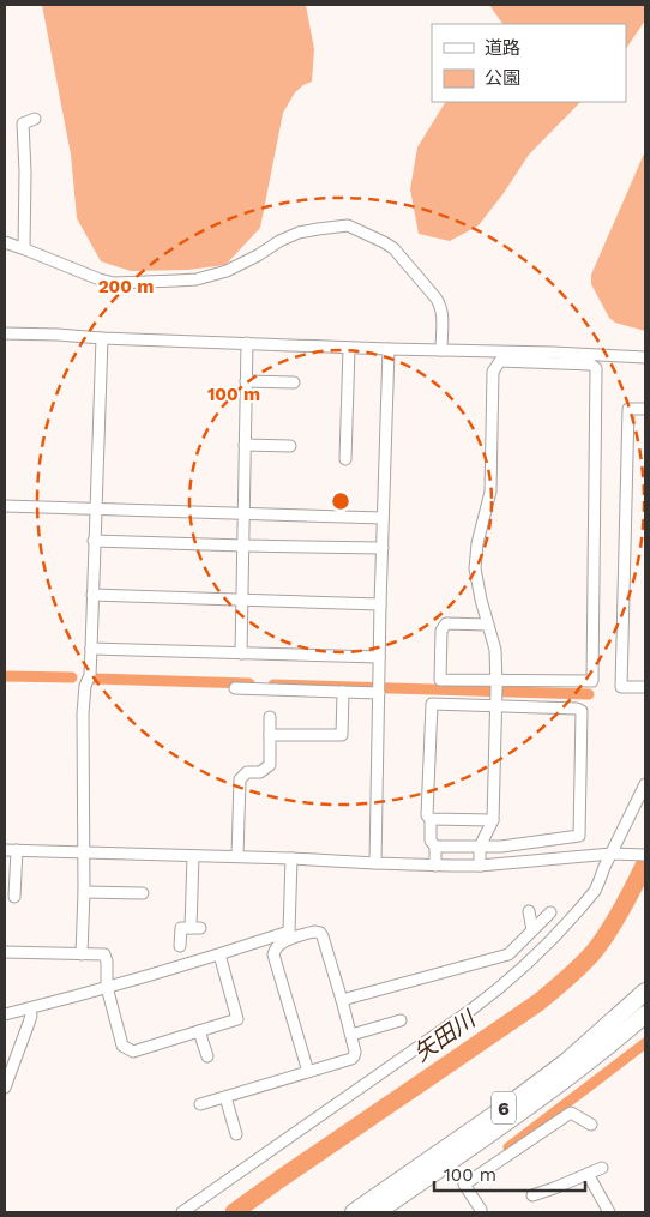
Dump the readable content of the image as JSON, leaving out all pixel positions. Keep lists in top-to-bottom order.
{
  "streets": {
    "highway": ["6"]
  },
  "water": ["矢田川"],
  "legend": ["道路", "公園"],
  "scale_bar": "100 m",
  "rings": ["200 m", "100 m"]
}
